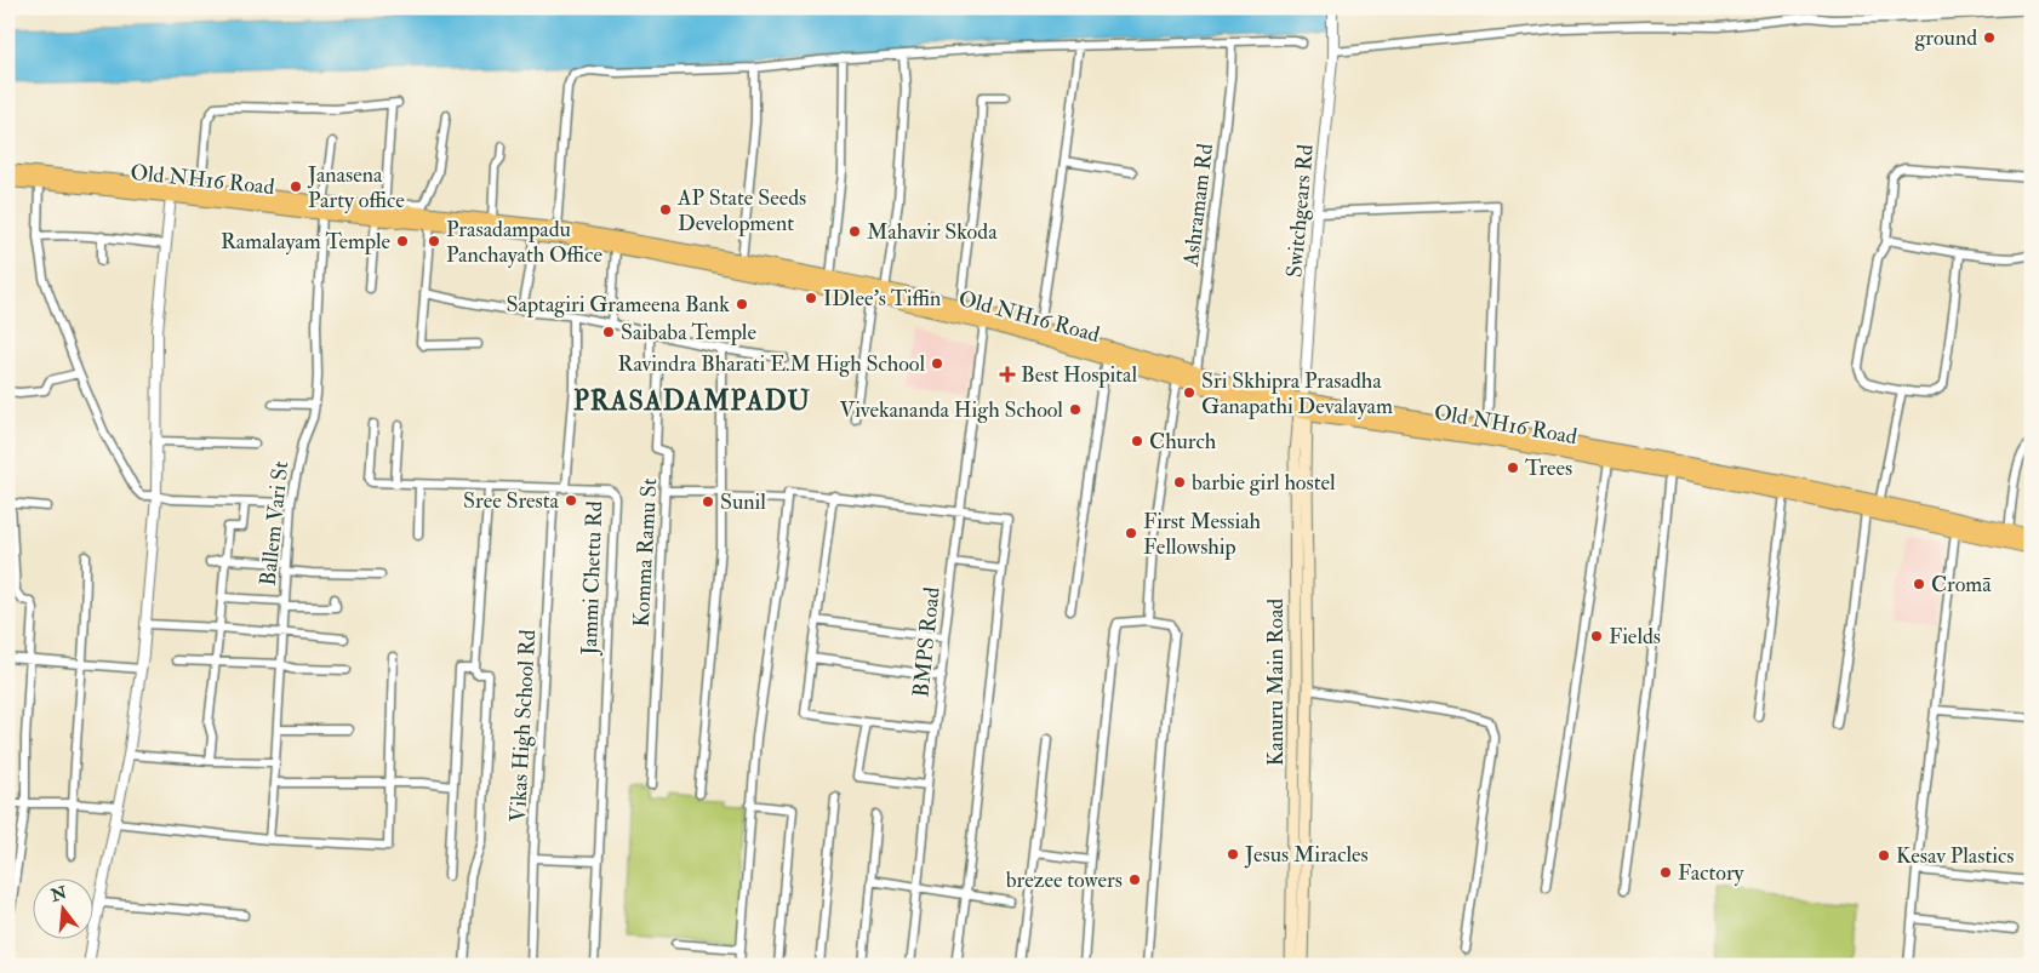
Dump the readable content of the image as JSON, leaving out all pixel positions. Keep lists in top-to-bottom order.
{
  "streets": {
    "main road": ["Old NH16 Road", "Kanuru Main Road"],
    "street": [
      "Ashramam Rd",
      "Switchgears Rd",
      "Ballem Vari St",
      "Komma Ramu St",
      "Jammi Chettu Rd",
      "BMPS Road",
      "Vikas High School Rd"
    ]
  },
  "crossings": [
    ["Old NH16 Road", "Ashramam Rd"],
    ["Old NH16 Road", "Switchgears Rd"],
    ["Old NH16 Road", "Ballem Vari St"],
    ["Old NH16 Road", "BMPS Road"],
    ["Old NH16 Road", "Kanuru Main Road"],
    ["Switchgears Rd", "Kanuru Main Road"],
    ["Jammi Chettu Rd", "Vikas High School Rd"]
  ],
  "districts": ["PRASADAMPADU"],
  "places": {
    "other": [
      "ground",
      "Janasena Party office",
      "AP State Seeds Development",
      "Mahavir Skoda",
      "Ramalayam Temple",
      "Prasadampadu Panchayath Office",
      "IDlee's Tiffin",
      "Saptagiri Grameena Bank",
      "Saibaba Temple",
      "Ravindra Bharati E.M High School",
      "Sri Skhipra Prasadha Ganapathi Devalayam",
      "Vivekananda High School",
      "Church",
      "Trees",
      "barbie girl hostel",
      "Sree Sresta",
      "Sunil",
      "First Messiah Fellowship",
      "Cromā",
      "Fields",
      "Jesus Miracles",
      "Kesav Plastics",
      "Factory",
      "brezee towers"
    ],
    "health": ["Best Hospital"]
  },
  "north": "top"
}
